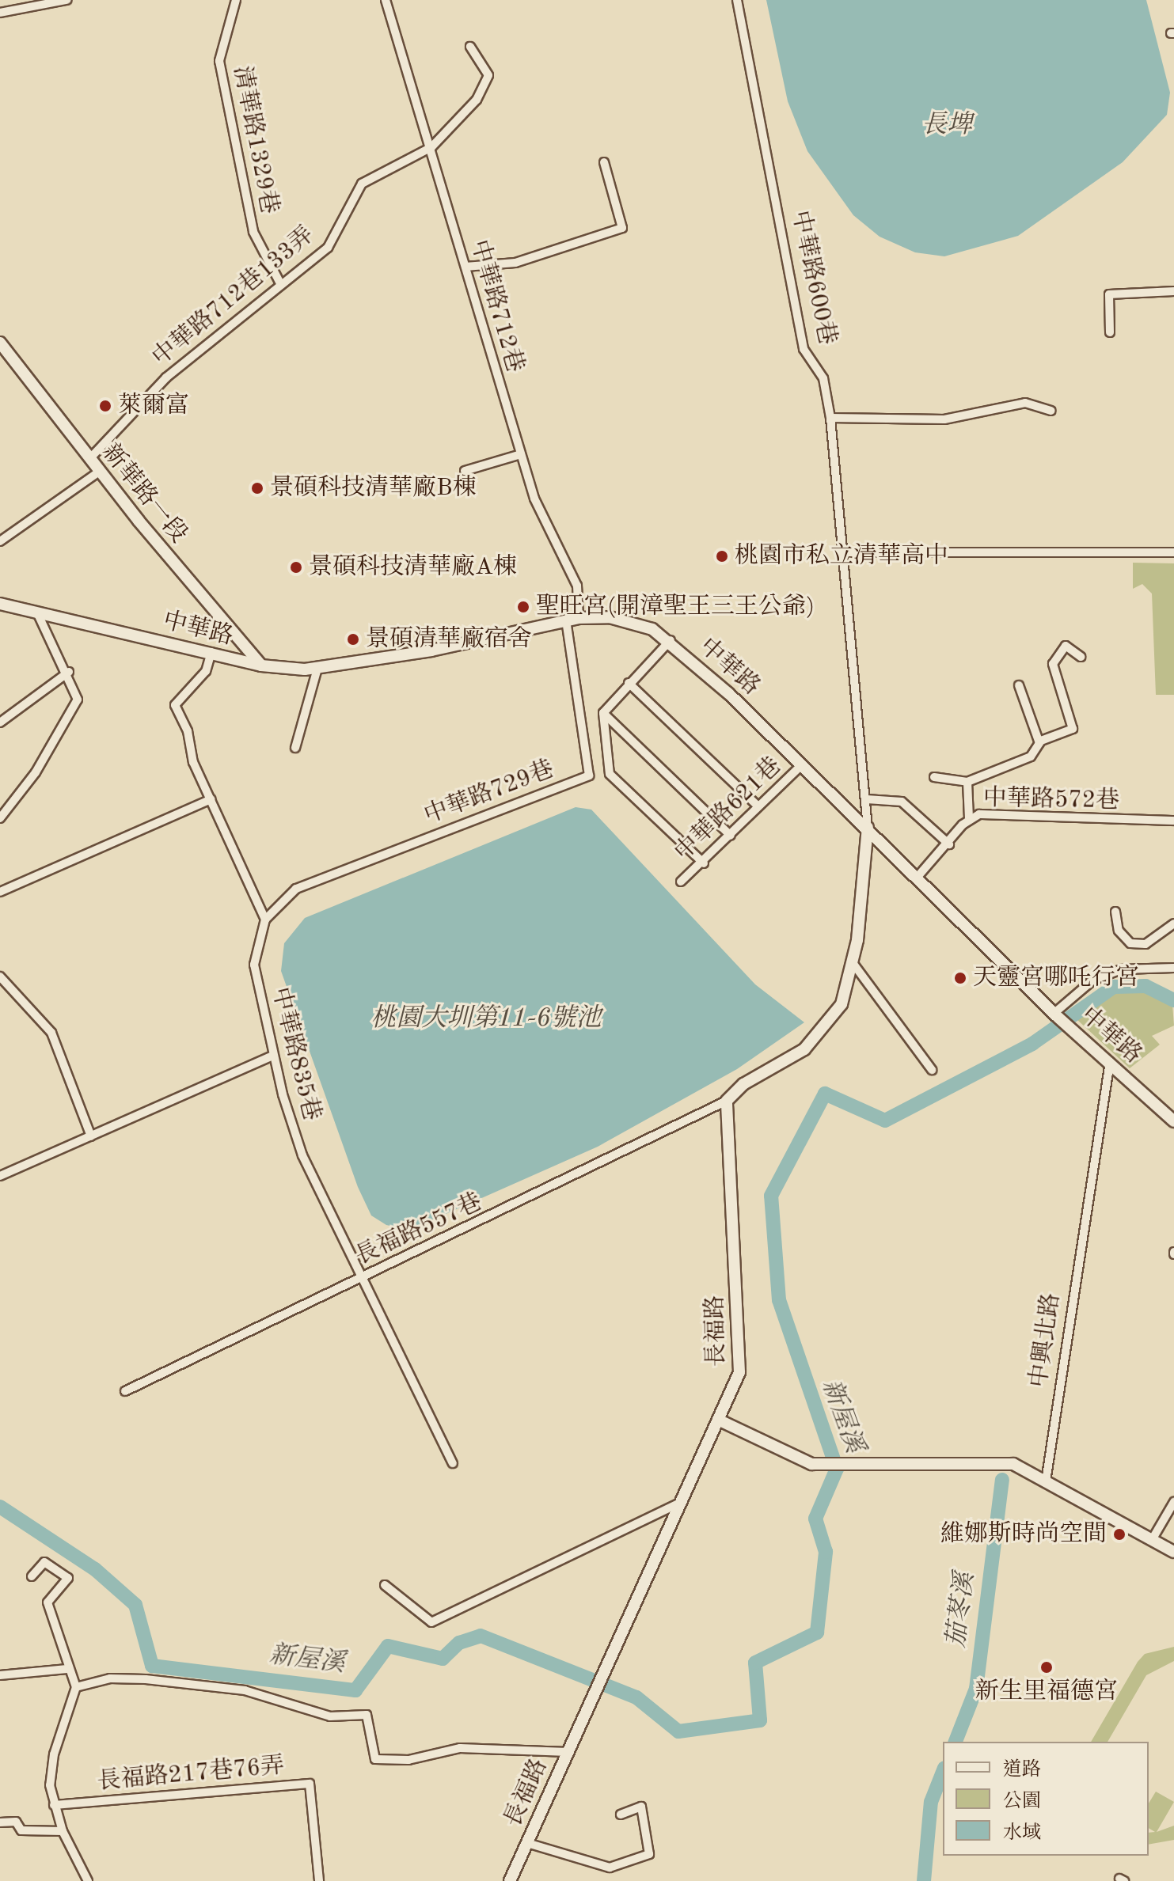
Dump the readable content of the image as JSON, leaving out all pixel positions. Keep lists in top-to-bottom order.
{
  "streets": {
    "street": [
      "清華路1329巷",
      "中華路600巷",
      "中華路712巷133弄",
      "中華路712巷",
      "新華路一段",
      "中華路",
      "中華路729巷",
      "中華路572巷",
      "中華路621巷",
      "中華路835巷",
      "長福路557巷",
      "長福路",
      "中興北路",
      "長福路217巷76弄"
    ]
  },
  "crossings": [
    ["清華路1329巷", "中華路712巷133弄"],
    ["中華路600巷", "中華路"],
    ["中華路712巷133弄", "中華路712巷"],
    ["中華路712巷133弄", "新華路一段"],
    ["中華路712巷", "中華路"],
    ["新華路一段", "中華路"],
    ["中華路", "中華路729巷"],
    ["中華路", "中華路572巷"],
    ["中華路", "中華路621巷"],
    ["中華路", "中興北路"],
    ["中華路729巷", "中華路835巷"],
    ["中華路835巷", "長福路557巷"],
    ["長福路557巷", "長福路"]
  ],
  "water": [
    "長埤",
    "桃園大圳第11-6號池",
    "新屋溪",
    "茄苳溪"
  ],
  "places": [
    "萊爾富",
    "景碩科技清華廠B棟",
    "桃園市私立清華高中",
    "景碩科技清華廠A棟",
    "聖旺宮(開漳聖王三王公爺)",
    "景碩清華廠宿舍",
    "天靈宮哪吒行宮",
    "維娜斯時尚空間",
    "新生里福德宮"
  ],
  "legend": ["道路", "公園", "水域"]
}
